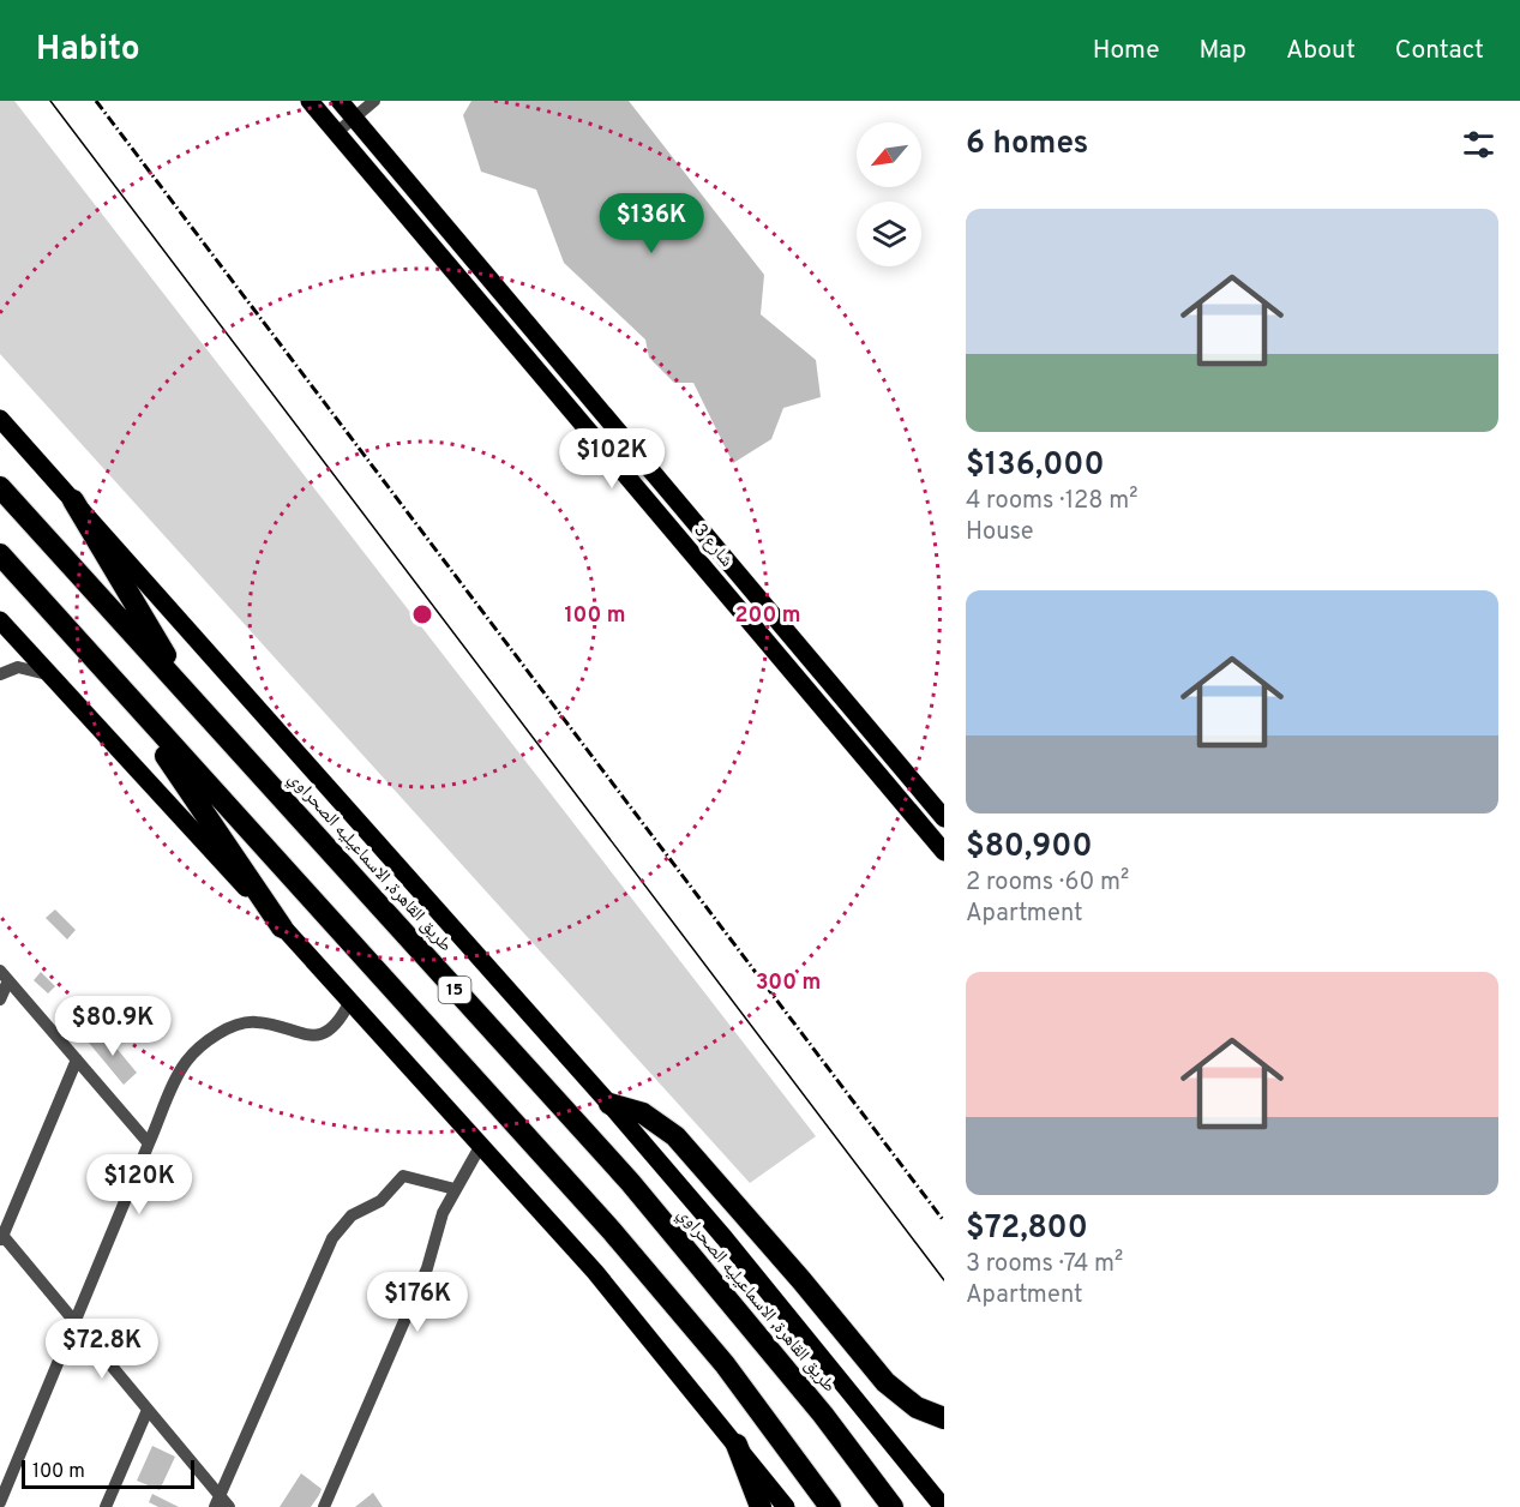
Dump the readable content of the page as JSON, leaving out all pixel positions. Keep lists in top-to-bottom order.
{
  "streets": {
    "highway": ["طريق القاهرة, الاسماعيليه الصحراوي", "15"],
    "main road": ["شارع 3"]
  },
  "scale_bar": "100 m",
  "north": "bottom left",
  "page": {
    "header": "Habito",
    "nav": [
      "Home",
      "Map",
      "About",
      "Contact"
    ],
    "heading": "6 homes",
    "list": [
      {
        "name": "$136,000",
        "note": "4 rooms · 128 m² · House"
      },
      {
        "name": "$80,900",
        "note": "2 rooms · 60 m² · Apartment"
      },
      {
        "name": "$72,800",
        "note": "3 rooms · 74 m² · Apartment"
      }
    ],
    "price": [
      "$136K",
      "$102K",
      "$80.9K",
      "$120K",
      "$176K",
      "$72.8K"
    ],
    "scale": "100 m"
  },
  "rings": ["100 m", "200 m", "300 m"]
}
